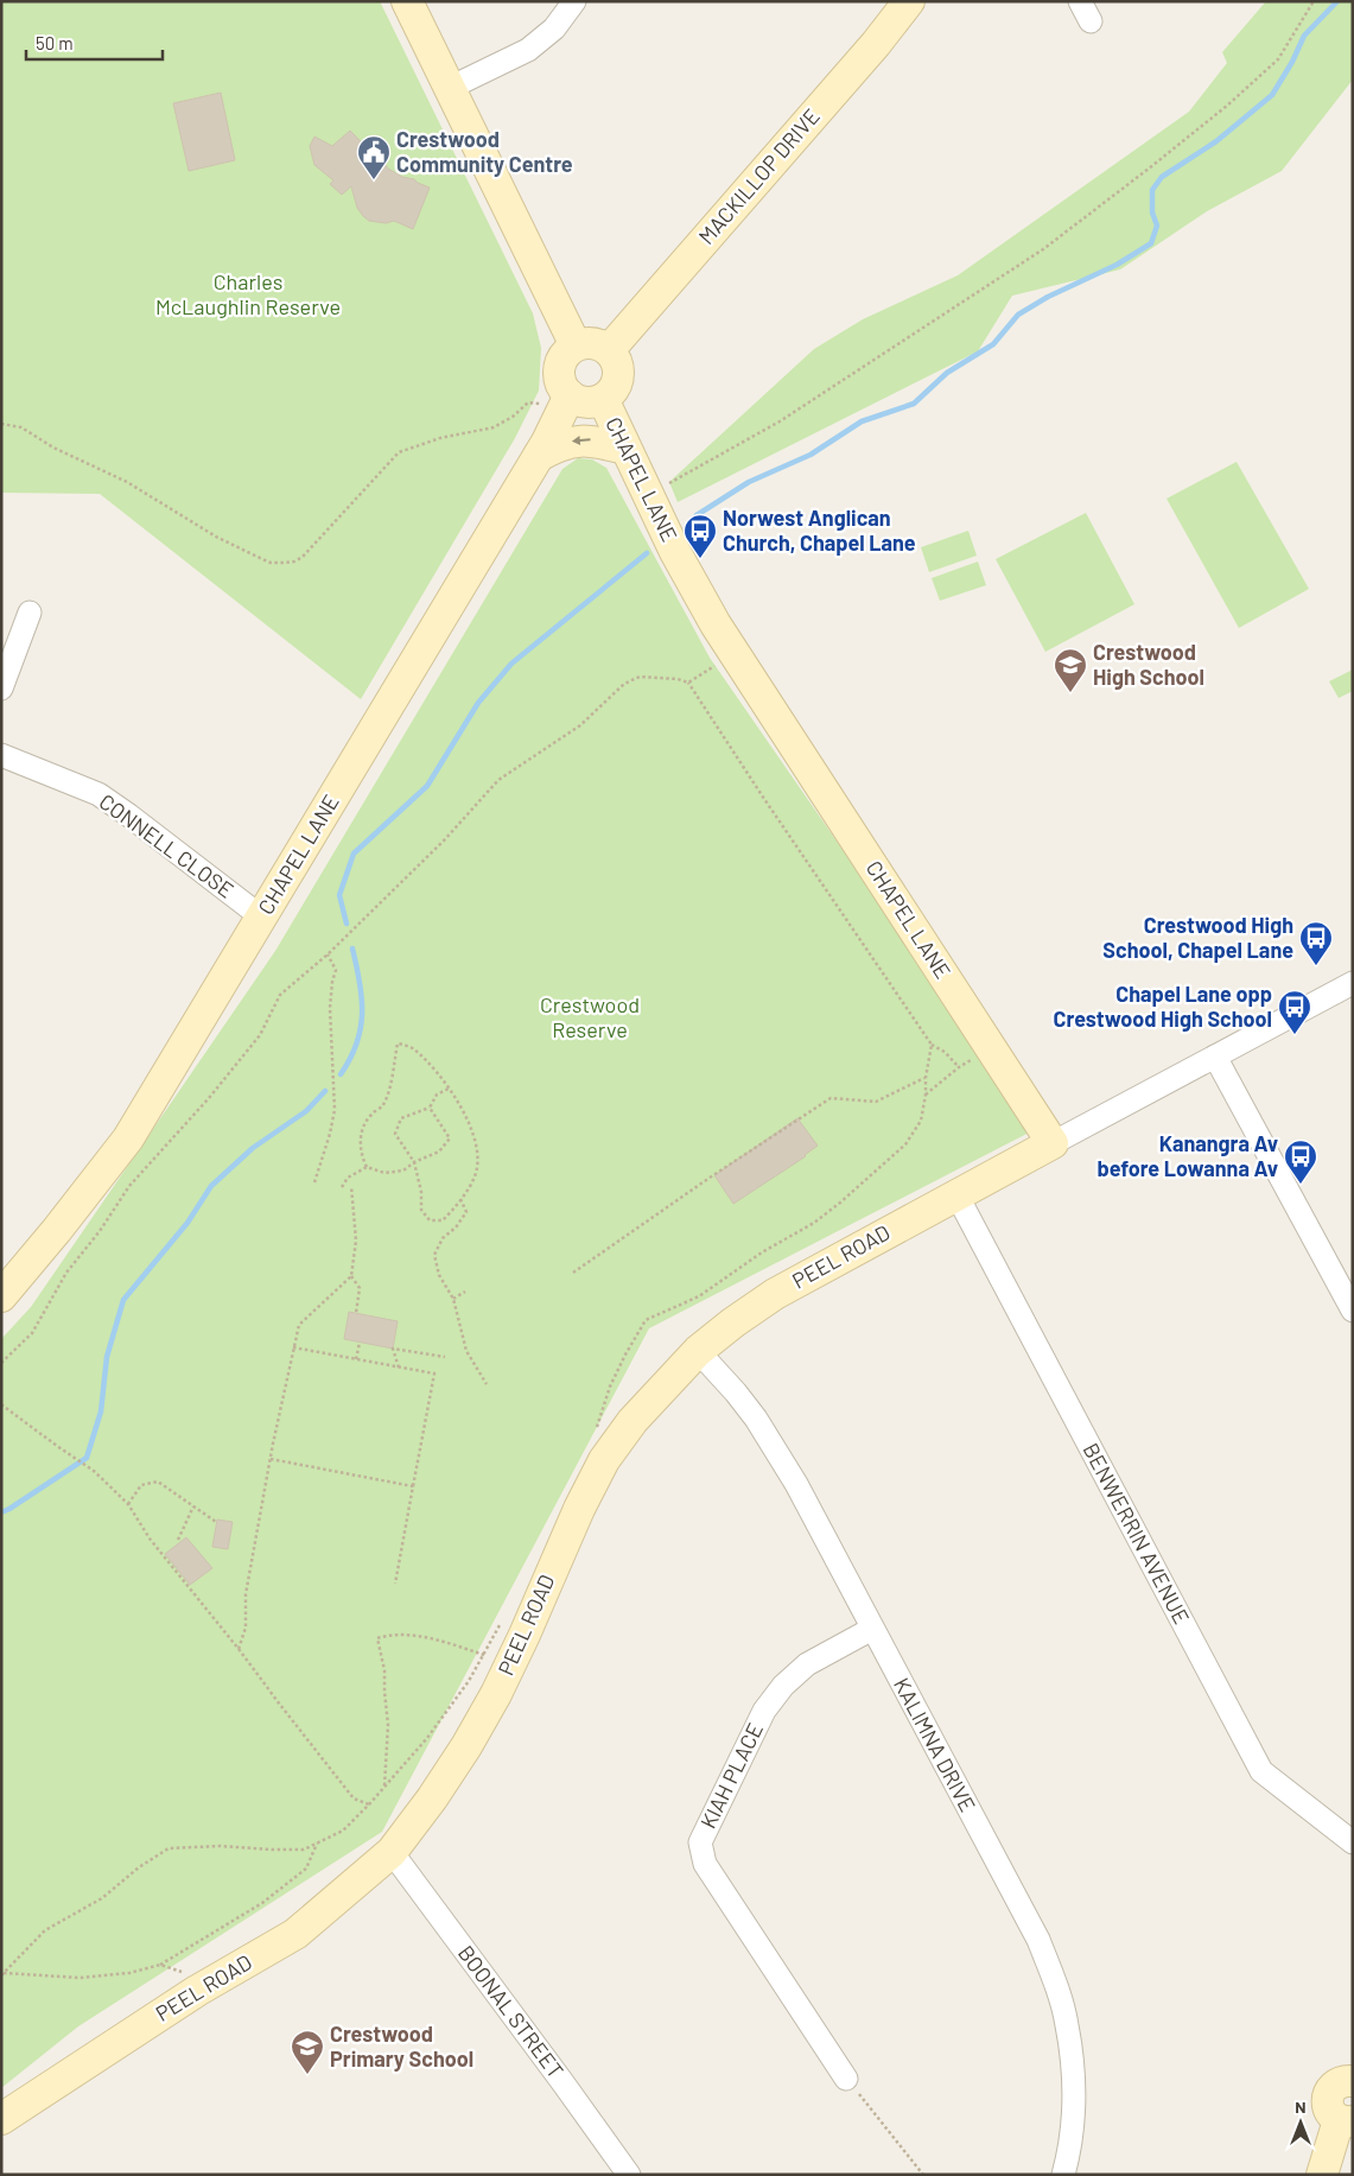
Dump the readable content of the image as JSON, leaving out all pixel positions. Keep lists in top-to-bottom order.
{
  "streets": {
    "street": [
      "MACKILLOP DRIVE",
      "CHAPEL LANE",
      "CONNELL CLOSE",
      "PEEL ROAD",
      "BENWERRIN AVENUE",
      "KALIMNA DRIVE",
      "KIAH PLACE",
      "BOONAL STREET"
    ]
  },
  "crossings": [
    ["MACKILLOP DRIVE", "CHAPEL LANE"],
    ["CHAPEL LANE", "CONNELL CLOSE"],
    ["CHAPEL LANE", "PEEL ROAD"],
    ["PEEL ROAD", "BENWERRIN AVENUE"],
    ["PEEL ROAD", "KALIMNA DRIVE"],
    ["PEEL ROAD", "BOONAL STREET"],
    ["KALIMNA DRIVE", "KIAH PLACE"]
  ],
  "parks": ["Charles McLaughlin Reserve", "Crestwood Reserve"],
  "places": {
    "public building": ["Crestwood Community Centre"],
    "bus stop": [
      "Norwest Anglican Church, Chapel Lane",
      "Crestwood High School, Chapel Lane",
      "Chapel Lane opp Crestwood High School",
      "Kanangra Av before Lowanna Av"
    ],
    "school or university": ["Crestwood High School", "Crestwood Primary School"]
  },
  "scale_bar": "50 m",
  "north": "top"
}
